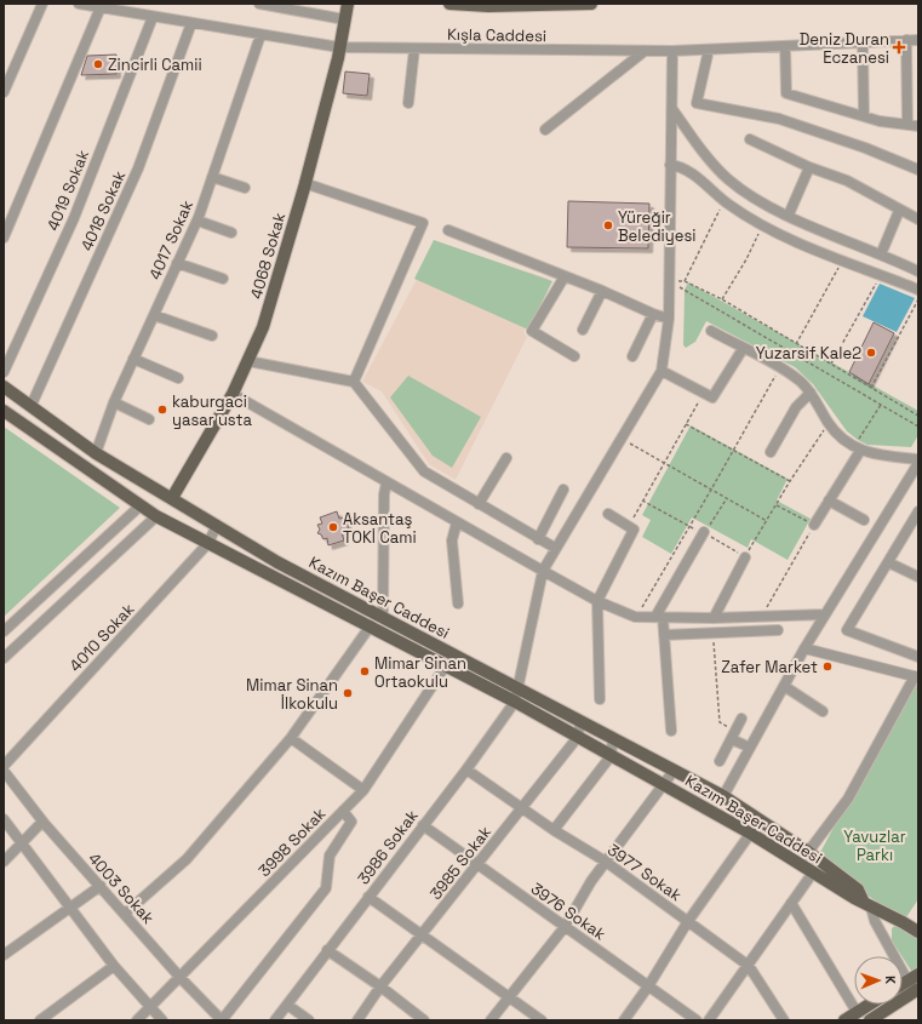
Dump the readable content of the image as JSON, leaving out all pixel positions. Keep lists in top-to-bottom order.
{
  "streets": {
    "main road": ["4068 Sokak", "Kazım Başer Caddesi"],
    "street": [
      "Kışla Caddesi",
      "4019 Sokak",
      "4018 Sokak",
      "4017 Sokak",
      "4010 Sokak",
      "3998 Sokak",
      "3986 Sokak",
      "3985 Sokak",
      "3977 Sokak",
      "4003 Sokak",
      "3976 Sokak"
    ]
  },
  "crossings": [
    ["Kışla Caddesi", "4019 Sokak"],
    ["Kışla Caddesi", "4018 Sokak"],
    ["Kışla Caddesi", "4017 Sokak"],
    ["Kışla Caddesi", "4068 Sokak"],
    ["4018 Sokak", "Kazım Başer Caddesi"],
    ["4017 Sokak", "Kazım Başer Caddesi"],
    ["4068 Sokak", "Kazım Başer Caddesi"],
    ["Kazım Başer Caddesi", "4010 Sokak"],
    ["Kazım Başer Caddesi", "3998 Sokak"],
    ["Kazım Başer Caddesi", "3986 Sokak"],
    ["Kazım Başer Caddesi", "3985 Sokak"],
    ["3998 Sokak", "4003 Sokak"],
    ["3986 Sokak", "3977 Sokak"],
    ["3986 Sokak", "3976 Sokak"],
    ["3985 Sokak", "3977 Sokak"],
    ["3985 Sokak", "3976 Sokak"]
  ],
  "parks": ["Yavuzlar Parkı"],
  "places": {
    "health": ["Deniz Duran Eczanesi"],
    "other": [
      "Zincirli Camii",
      "Yüreğir Belediyesi",
      "Yuzarsif Kale2",
      "kaburgaci yasar usta",
      "Aksantaş TOKİ Cami",
      "Zafer Market",
      "Mimar Sinan Ortaokulu",
      "Mimar Sinan İlkokulu"
    ]
  },
  "north": "right"
}
